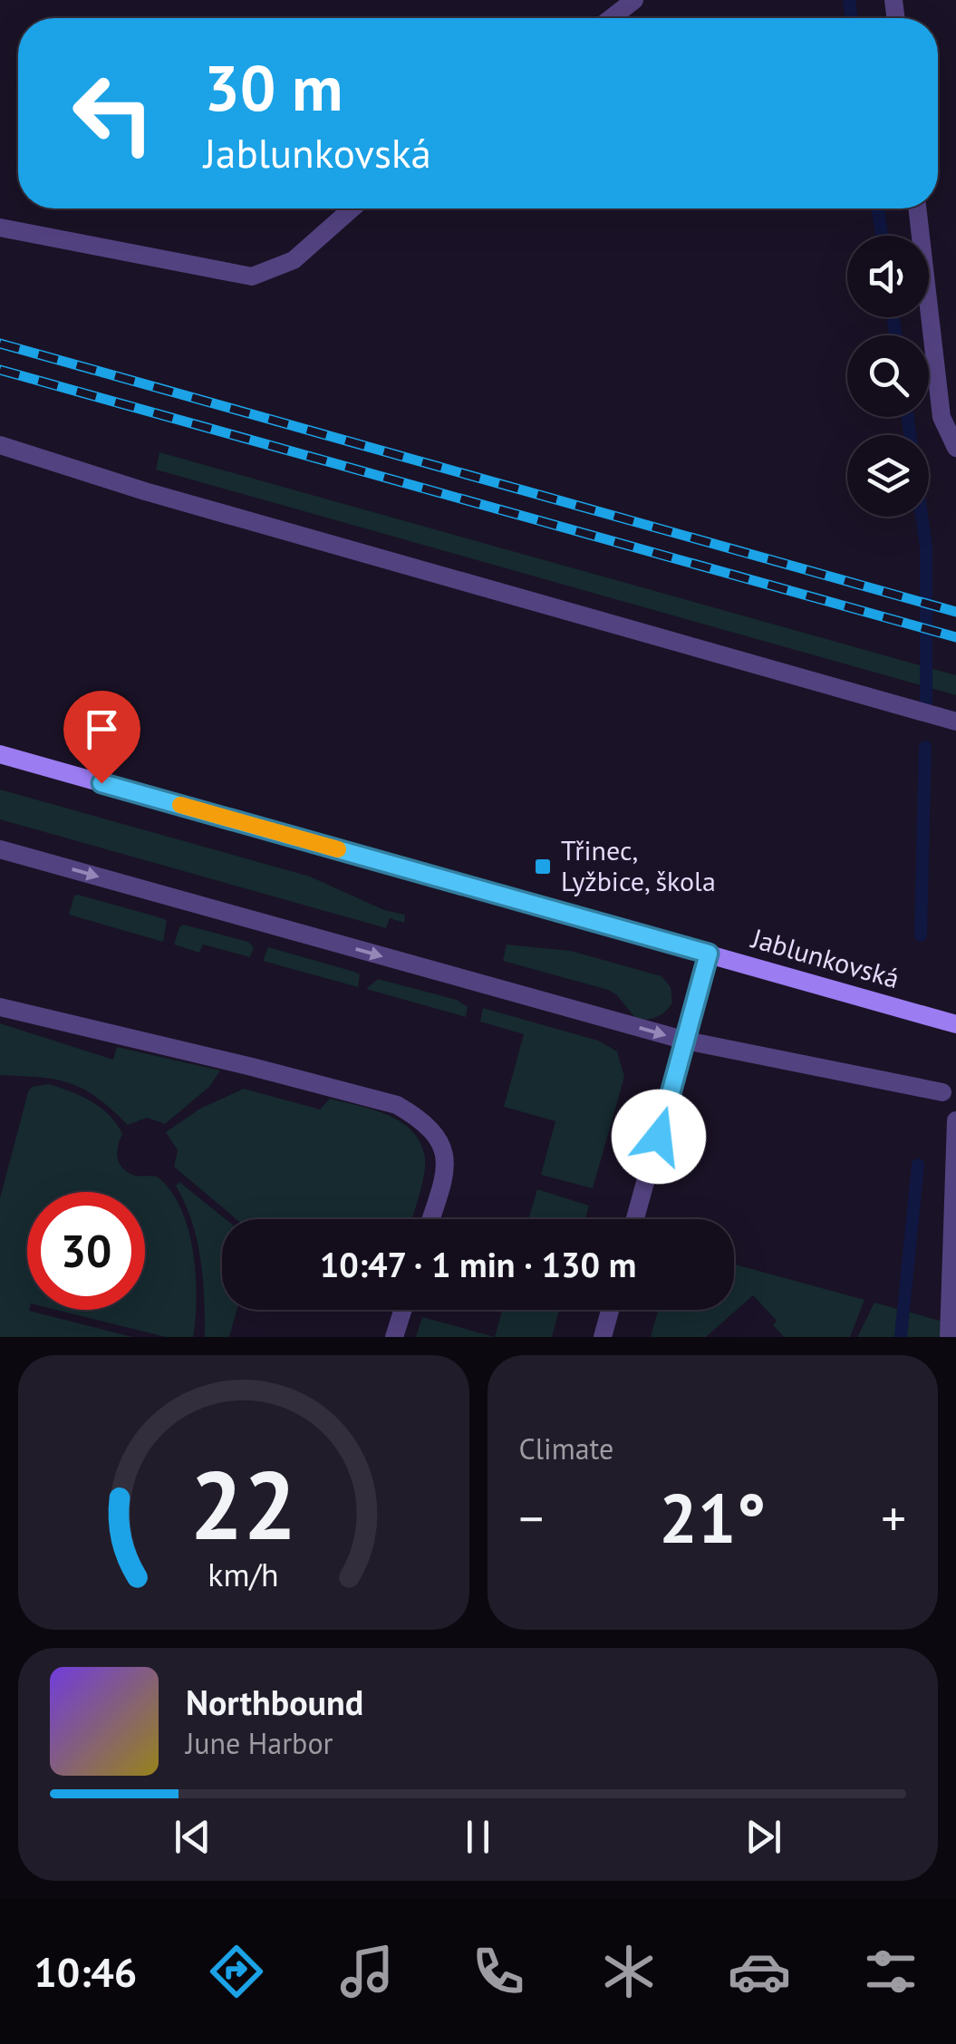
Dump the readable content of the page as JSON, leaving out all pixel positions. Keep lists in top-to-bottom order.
{
  "streets": {
    "main road": ["Jablunkovská"]
  },
  "places": {
    "transit": ["Třinec, Lyžbice, škola"]
  },
  "page": {
    "turn": ["30 m", "Jablunkovská"],
    "limit": "30",
    "trip": "10:47 · 1 min · 130 m",
    "tile": "Climate",
    "heat": ["−", "21°", "+"],
    "song": ["Northbound", "June Harbor"],
    "tabs": "10:46",
    "gauge": ["22", "km/h"]
  }
}
